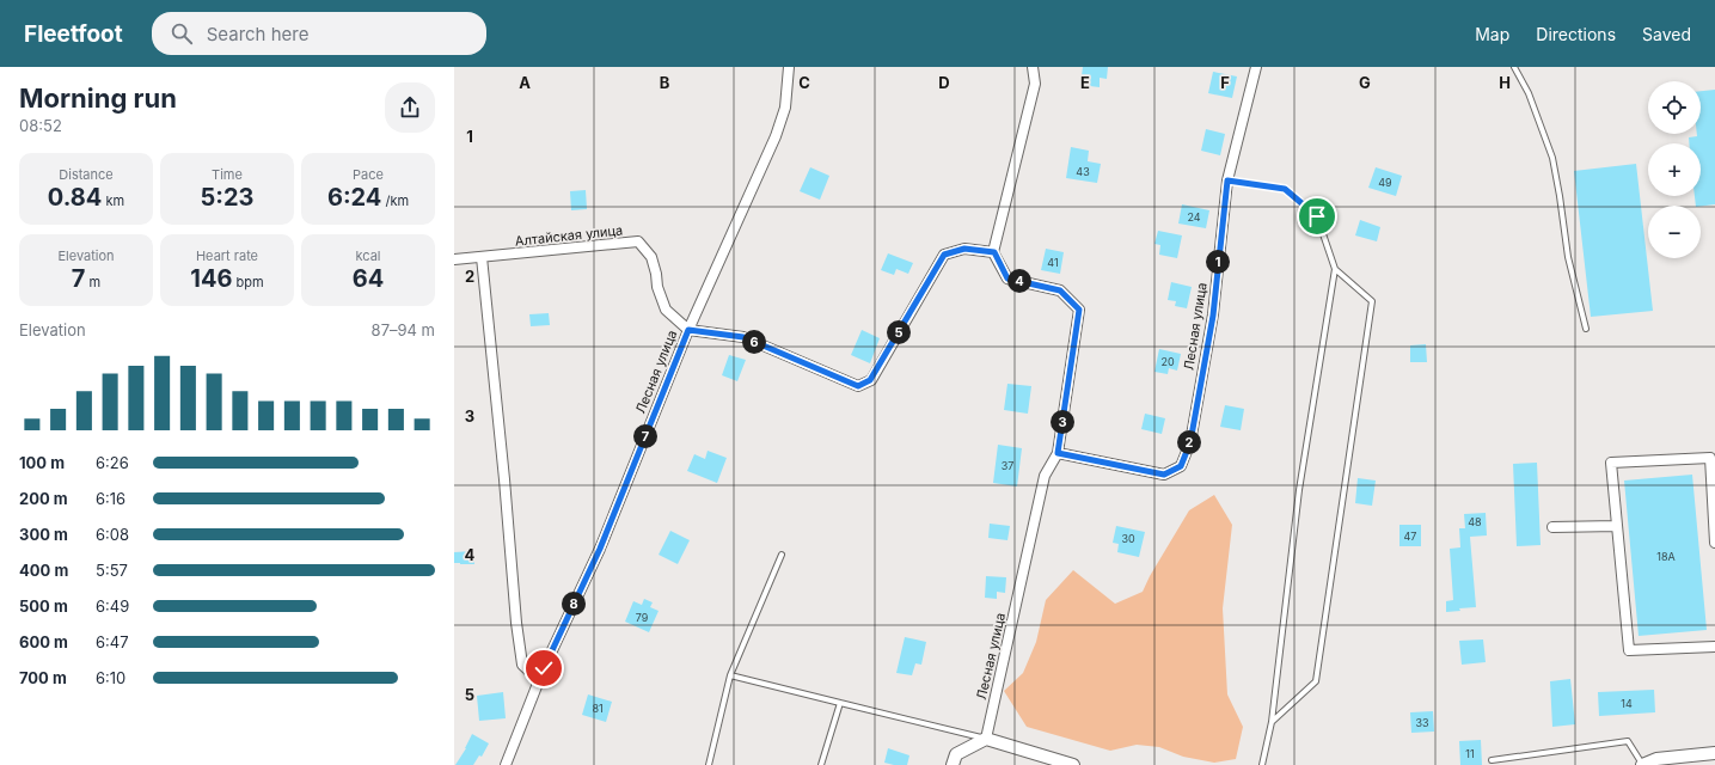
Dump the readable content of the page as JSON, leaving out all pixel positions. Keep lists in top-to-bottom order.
{
  "streets": {
    "street": ["Алтайская улица", "Лесная улица"]
  },
  "crossings": [
    ["Алтайская улица", "Лесная улица"]
  ],
  "house_numbers": [
    "43",
    "49",
    "24",
    "41",
    "20",
    "37",
    "48",
    "47",
    "30",
    "18А",
    "79",
    "14",
    "81",
    "33",
    "11"
  ],
  "page": {
    "header": "Fleetfoot",
    "search": "Search here",
    "nav": ["Map", "Directions", "Saved"],
    "heading": ["Morning run", "08:52"],
    "map_buttons": ["+", "−"],
    "stats": [
      ["Distance", "0.84 km"],
      ["Time", "5:23"],
      ["Pace", "6:24 /km"],
      ["Elevation", "7 m"],
      ["Heart rate", "146 bpm"],
      ["kcal", "64"]
    ],
    "pins": [
      "1",
      "4",
      "5",
      "6",
      "3",
      "7",
      "2",
      "8"
    ],
    "chart": ["Elevation", "87–94 m"],
    "list": [
      {
        "name": "100 m",
        "note": "6:26"
      },
      {
        "name": "200 m",
        "note": "6:16"
      },
      {
        "name": "300 m",
        "note": "6:08"
      },
      {
        "name": "400 m",
        "note": "5:57"
      },
      {
        "name": "500 m",
        "note": "6:49"
      },
      {
        "name": "600 m",
        "note": "6:47"
      },
      {
        "name": "700 m",
        "note": "6:10"
      }
    ]
  },
  "grid": {
    "columns": [
      "A",
      "B",
      "C",
      "D",
      "E",
      "F",
      "G",
      "H"
    ],
    "rows": [
      "1",
      "2",
      "3",
      "4",
      "5"
    ]
  }
}
